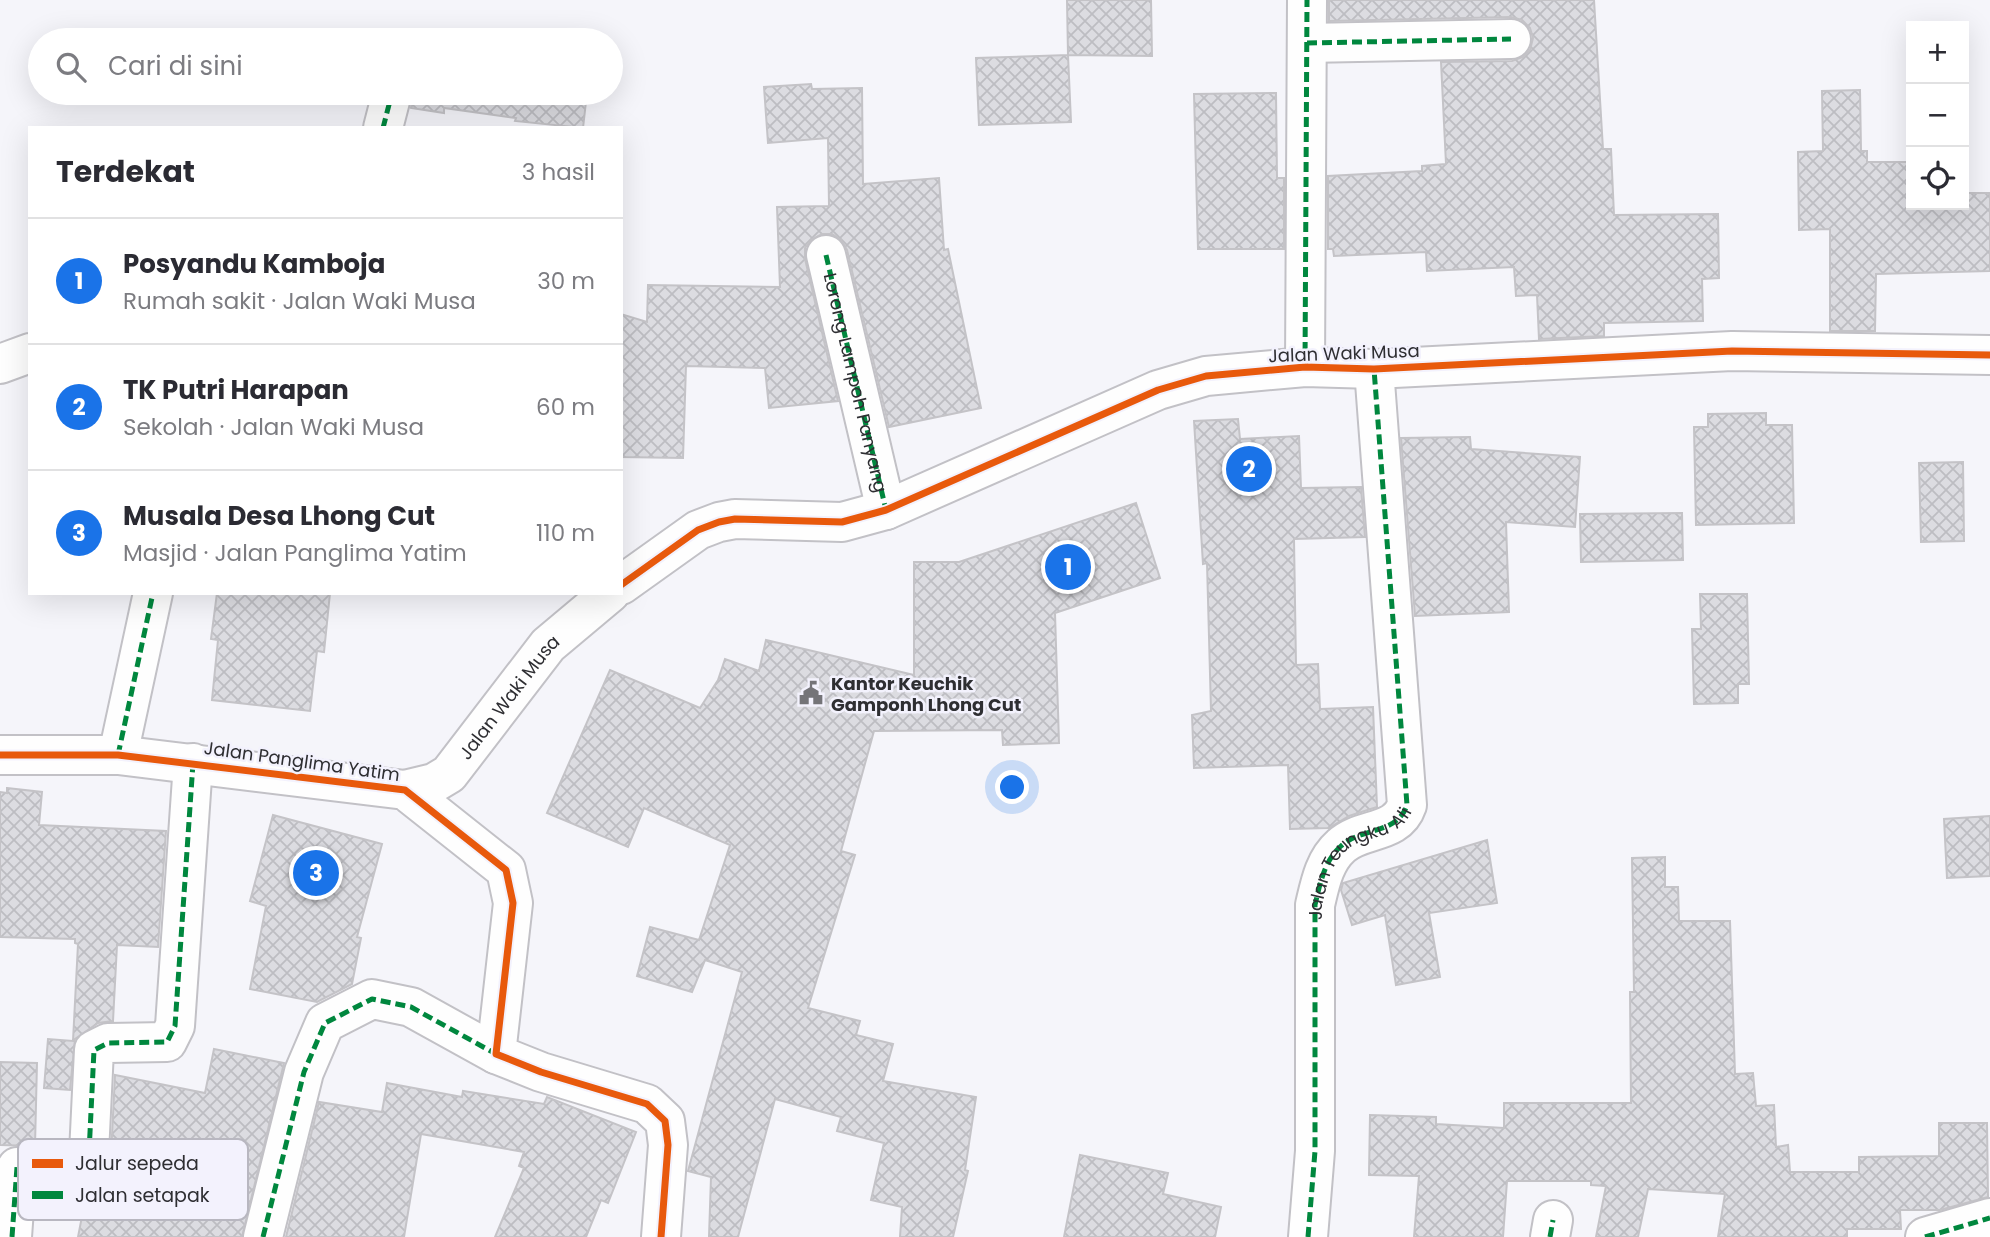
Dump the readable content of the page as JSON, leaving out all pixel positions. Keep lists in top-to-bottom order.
{
  "streets": {
    "street": [
      "Jalan Waki Musa",
      "Lorong Lampoh Panyang",
      "Jalan Panglima Yatim",
      "Jalan Teungku Ali"
    ]
  },
  "crossings": [
    ["Jalan Waki Musa", "Lorong Lampoh Panyang"],
    ["Jalan Waki Musa", "Jalan Panglima Yatim"],
    ["Jalan Waki Musa", "Jalan Teungku Ali"]
  ],
  "places": {
    "public building": ["Kantor Keuchik Gamponh Lhong Cut"]
  },
  "legend": ["Jalur sepeda", "Jalan setapak"],
  "page": {
    "map_buttons": ["+", "−"],
    "search": "Cari di sini",
    "heading": ["Terdekat", "3 hasil"],
    "list": [
      {
        "mark": "1",
        "name": "Posyandu Kamboja",
        "note": "Rumah sakit · Jalan Waki Musa",
        "value": "30 m"
      },
      {
        "mark": "2",
        "name": "TK Putri Harapan",
        "note": "Sekolah · Jalan Waki Musa",
        "value": "60 m"
      },
      {
        "mark": "3",
        "name": "Musala Desa Lhong Cut",
        "note": "Masjid · Jalan Panglima Yatim",
        "value": "110 m"
      }
    ],
    "pins": ["2", "1", "3"]
  }
}
